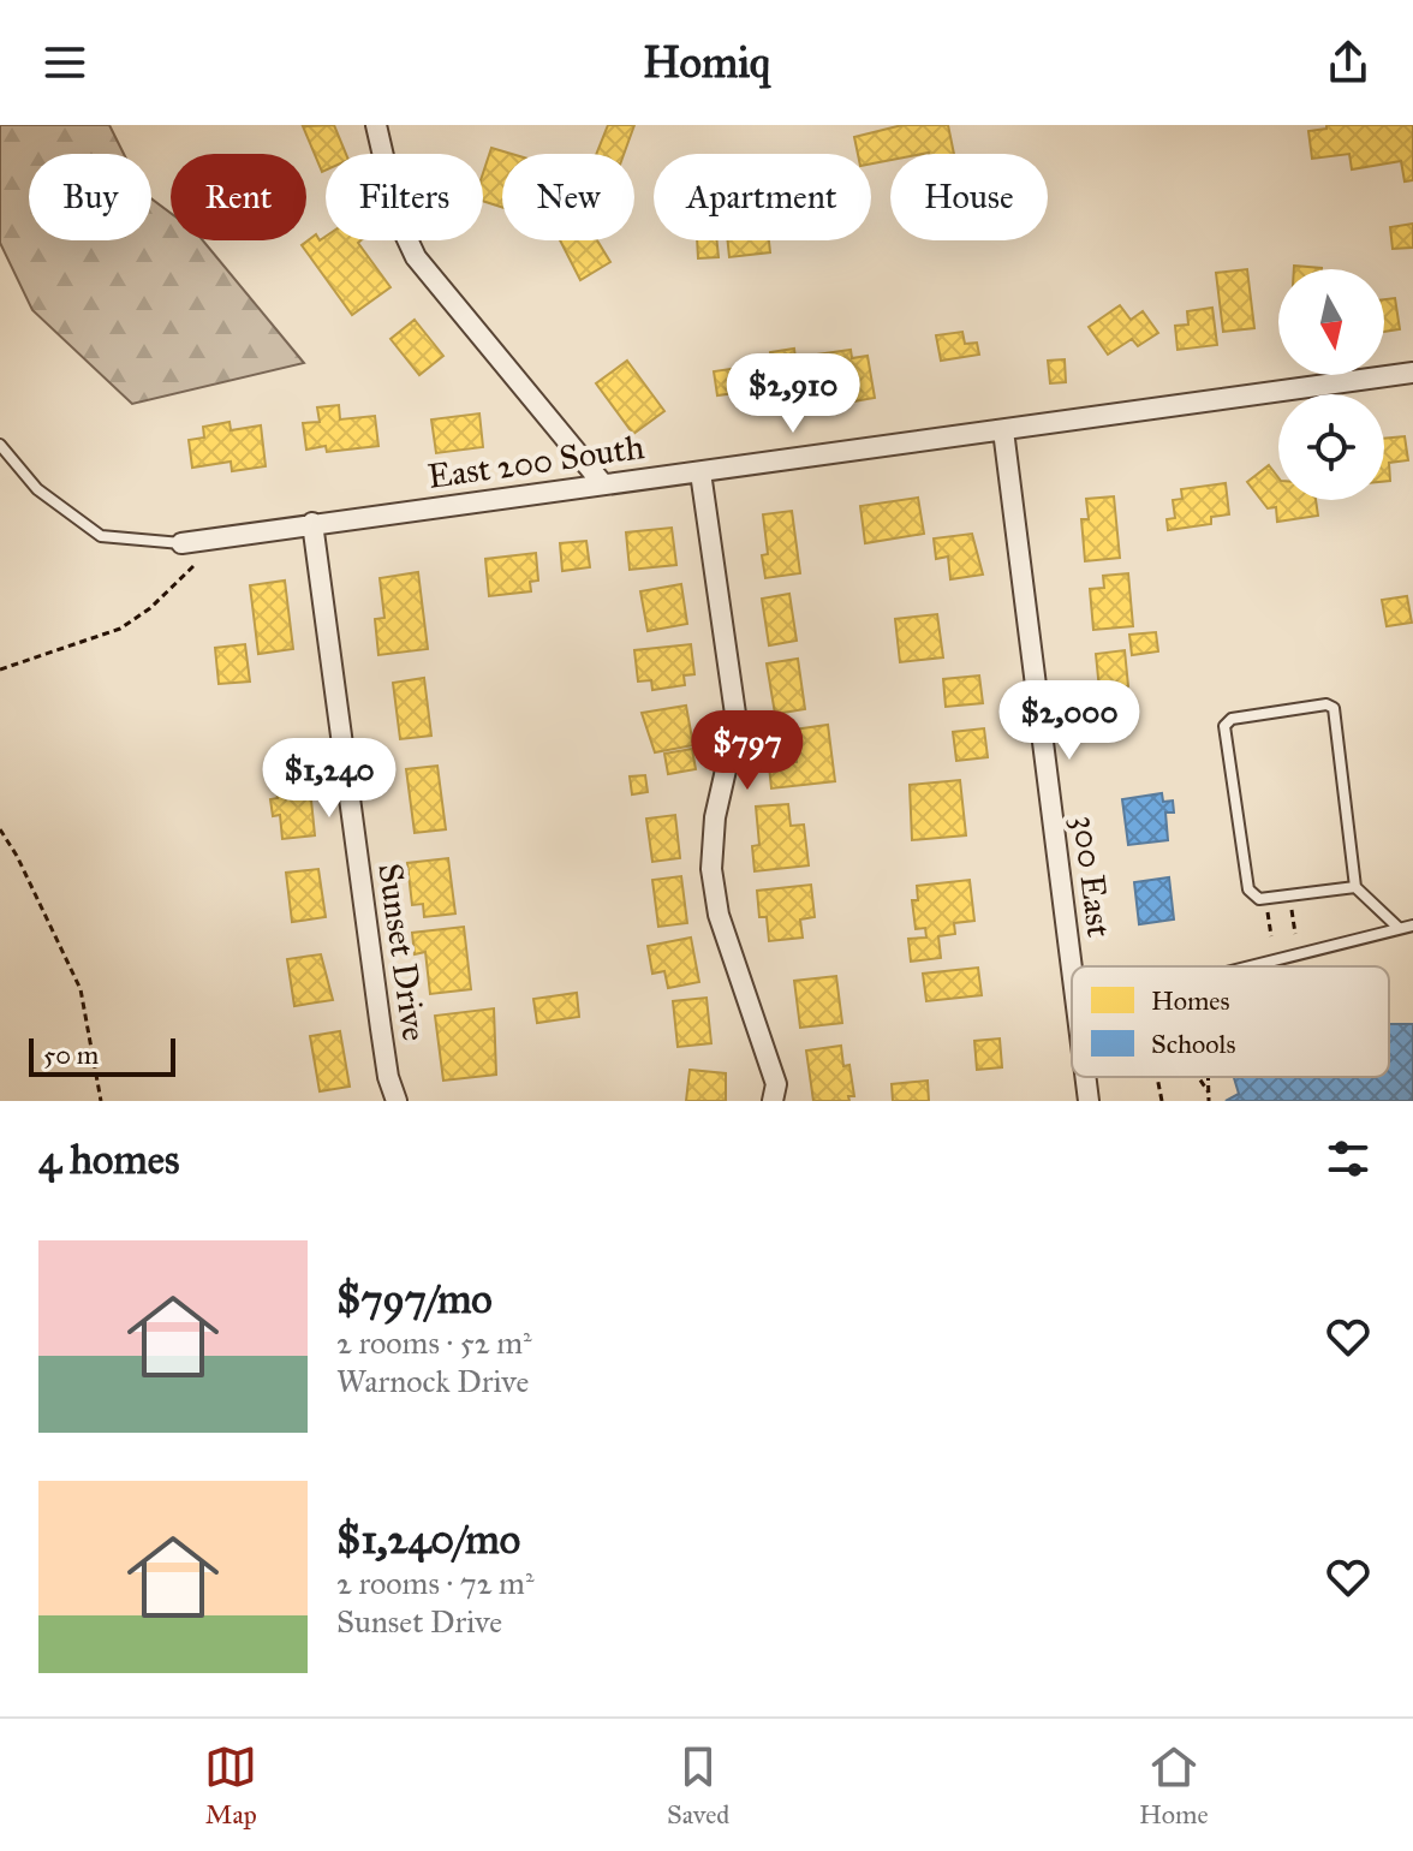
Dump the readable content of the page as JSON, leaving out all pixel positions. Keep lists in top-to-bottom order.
{
  "streets": {
    "street": ["East 200 South", "300 East", "Sunset Drive"]
  },
  "crossings": [
    ["East 200 South", "300 East"],
    ["East 200 South", "Sunset Drive"]
  ],
  "legend": ["Homes", "Schools"],
  "scale_bar": "50 m",
  "north": "bottom",
  "page": {
    "header": "Homiq",
    "chip": [
      "Buy",
      "Rent",
      "Filters",
      "New",
      "Apartment",
      "House"
    ],
    "price": [
      "$2,910",
      "$2,000",
      "$797",
      "$1,240"
    ],
    "scale": "50 m",
    "heading": "4 homes",
    "list": [
      {
        "name": "$797/mo",
        "note": "2 rooms · 52 m² · Warnock Drive"
      },
      {
        "name": "$1,240/mo",
        "note": "2 rooms · 72 m² · Sunset Drive"
      }
    ],
    "tabs": ["Map", "Saved", "Home"]
  }
}
